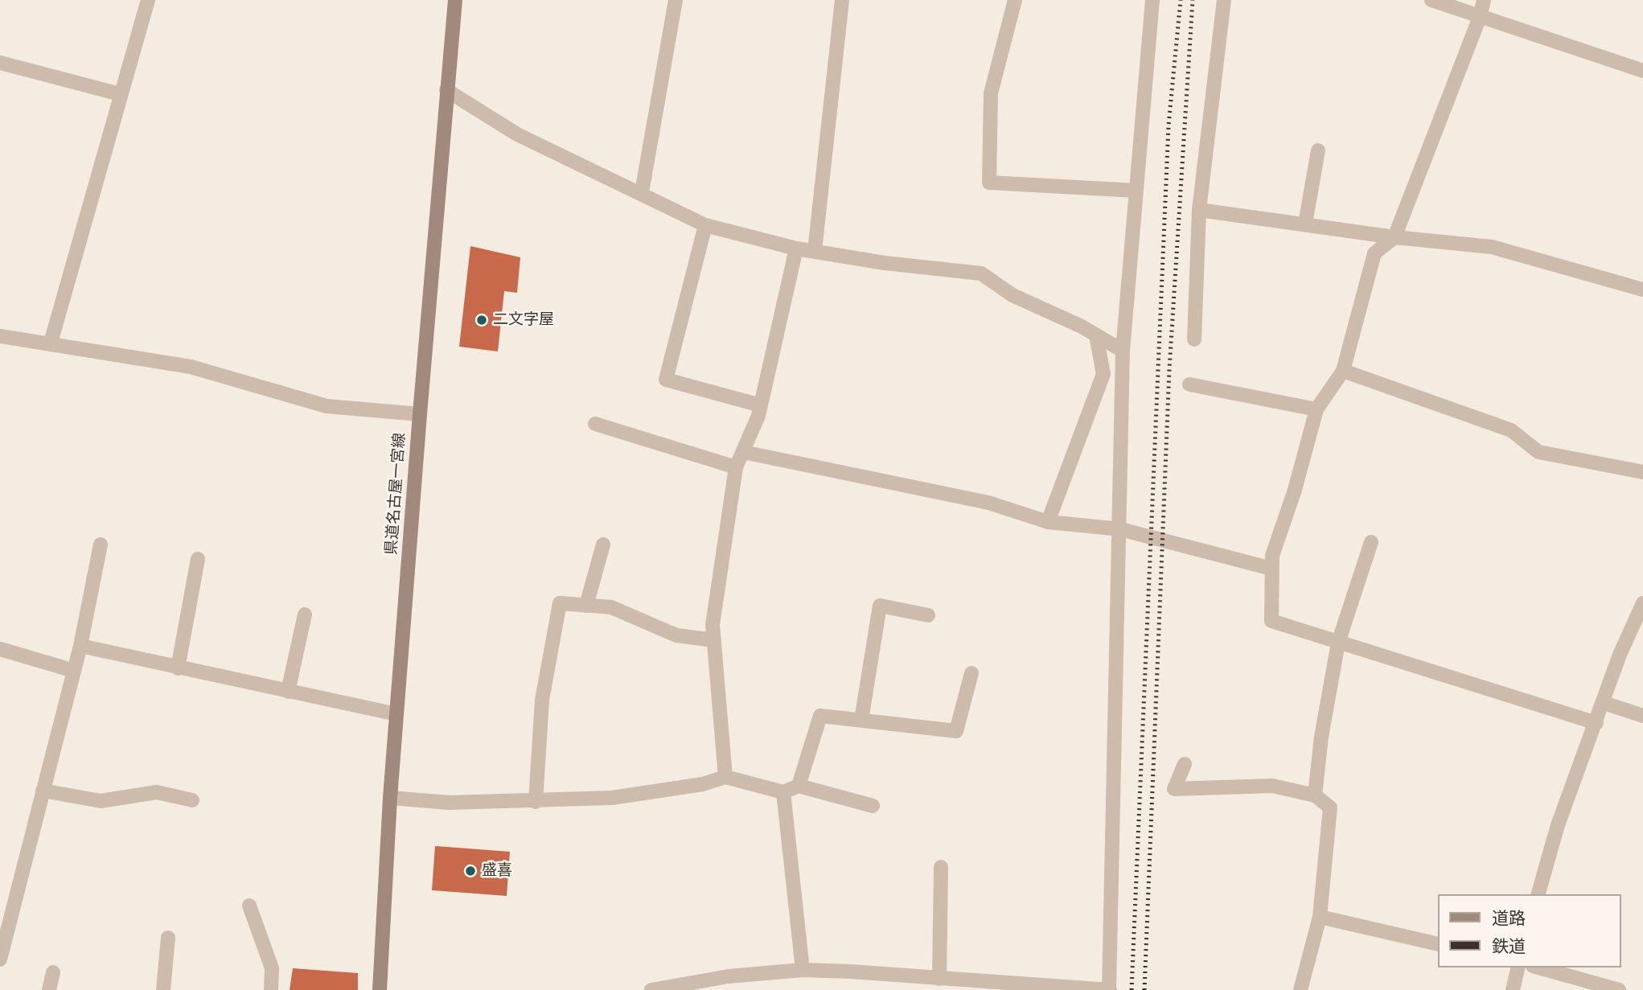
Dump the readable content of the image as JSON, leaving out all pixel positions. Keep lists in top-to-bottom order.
{
  "streets": {
    "main road": ["県道名古屋一宮線"]
  },
  "places": ["二文字屋", "盛喜"],
  "legend": ["道路", "鉄道"]
}
